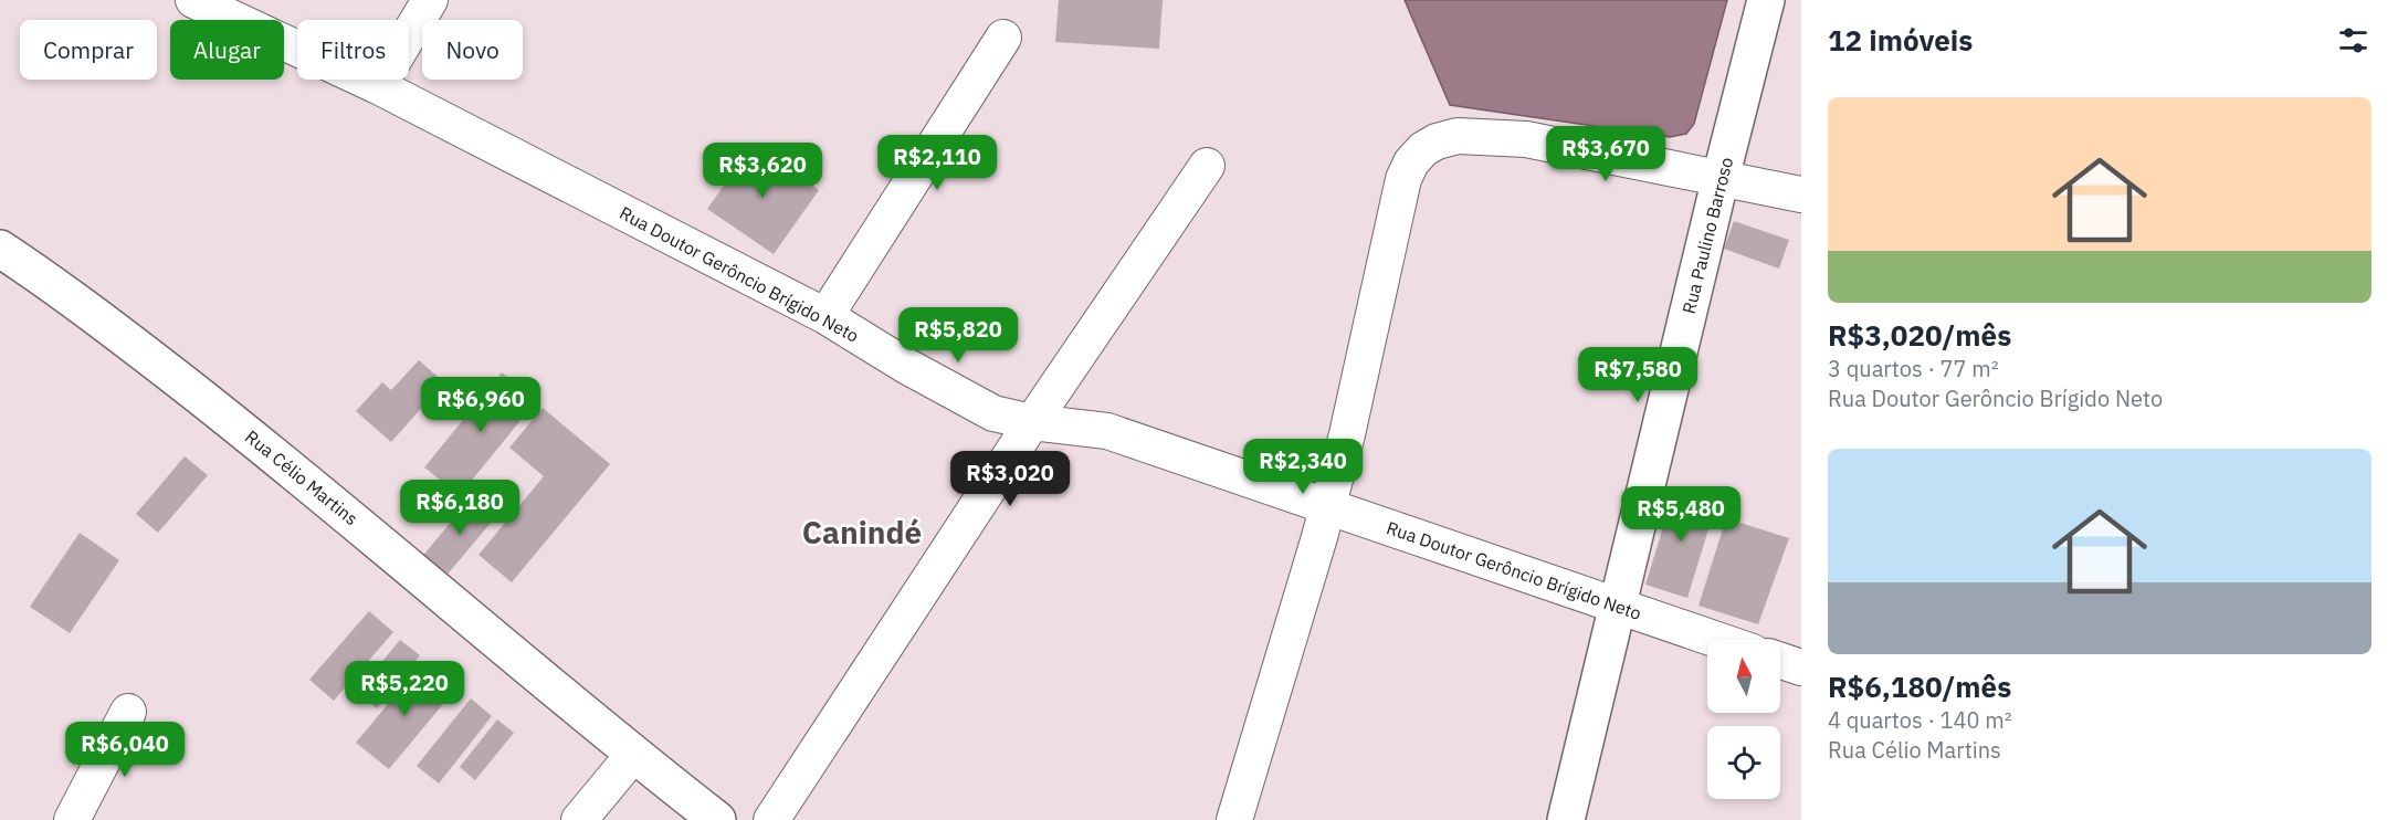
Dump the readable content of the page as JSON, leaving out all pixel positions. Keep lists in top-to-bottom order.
{
  "streets": {
    "street": ["Rua Paulino Barroso", "Rua Doutor Gerôncio Brígido Neto", "Rua Célio Martins"]
  },
  "crossings": [
    ["Rua Paulino Barroso", "Rua Doutor Gerôncio Brígido Neto"]
  ],
  "districts": ["Canindé"],
  "north": "top",
  "page": {
    "heading": "12 imóveis",
    "chip": [
      "Comprar",
      "Alugar",
      "Filtros",
      "Novo"
    ],
    "list": [
      {
        "name": "R$3,020/mês",
        "note": "3 quartos · 77 m² · Rua Doutor Gerôncio Brígido Neto"
      },
      {
        "name": "R$6,180/mês",
        "note": "4 quartos · 140 m² · Rua Célio Martins"
      }
    ],
    "price": [
      "R$3,670",
      "R$2,110",
      "R$3,620",
      "R$5,820",
      "R$7,580",
      "R$6,960",
      "R$2,340",
      "R$3,020",
      "R$6,180",
      "R$5,480",
      "R$5,220",
      "R$6,040"
    ]
  }
}
